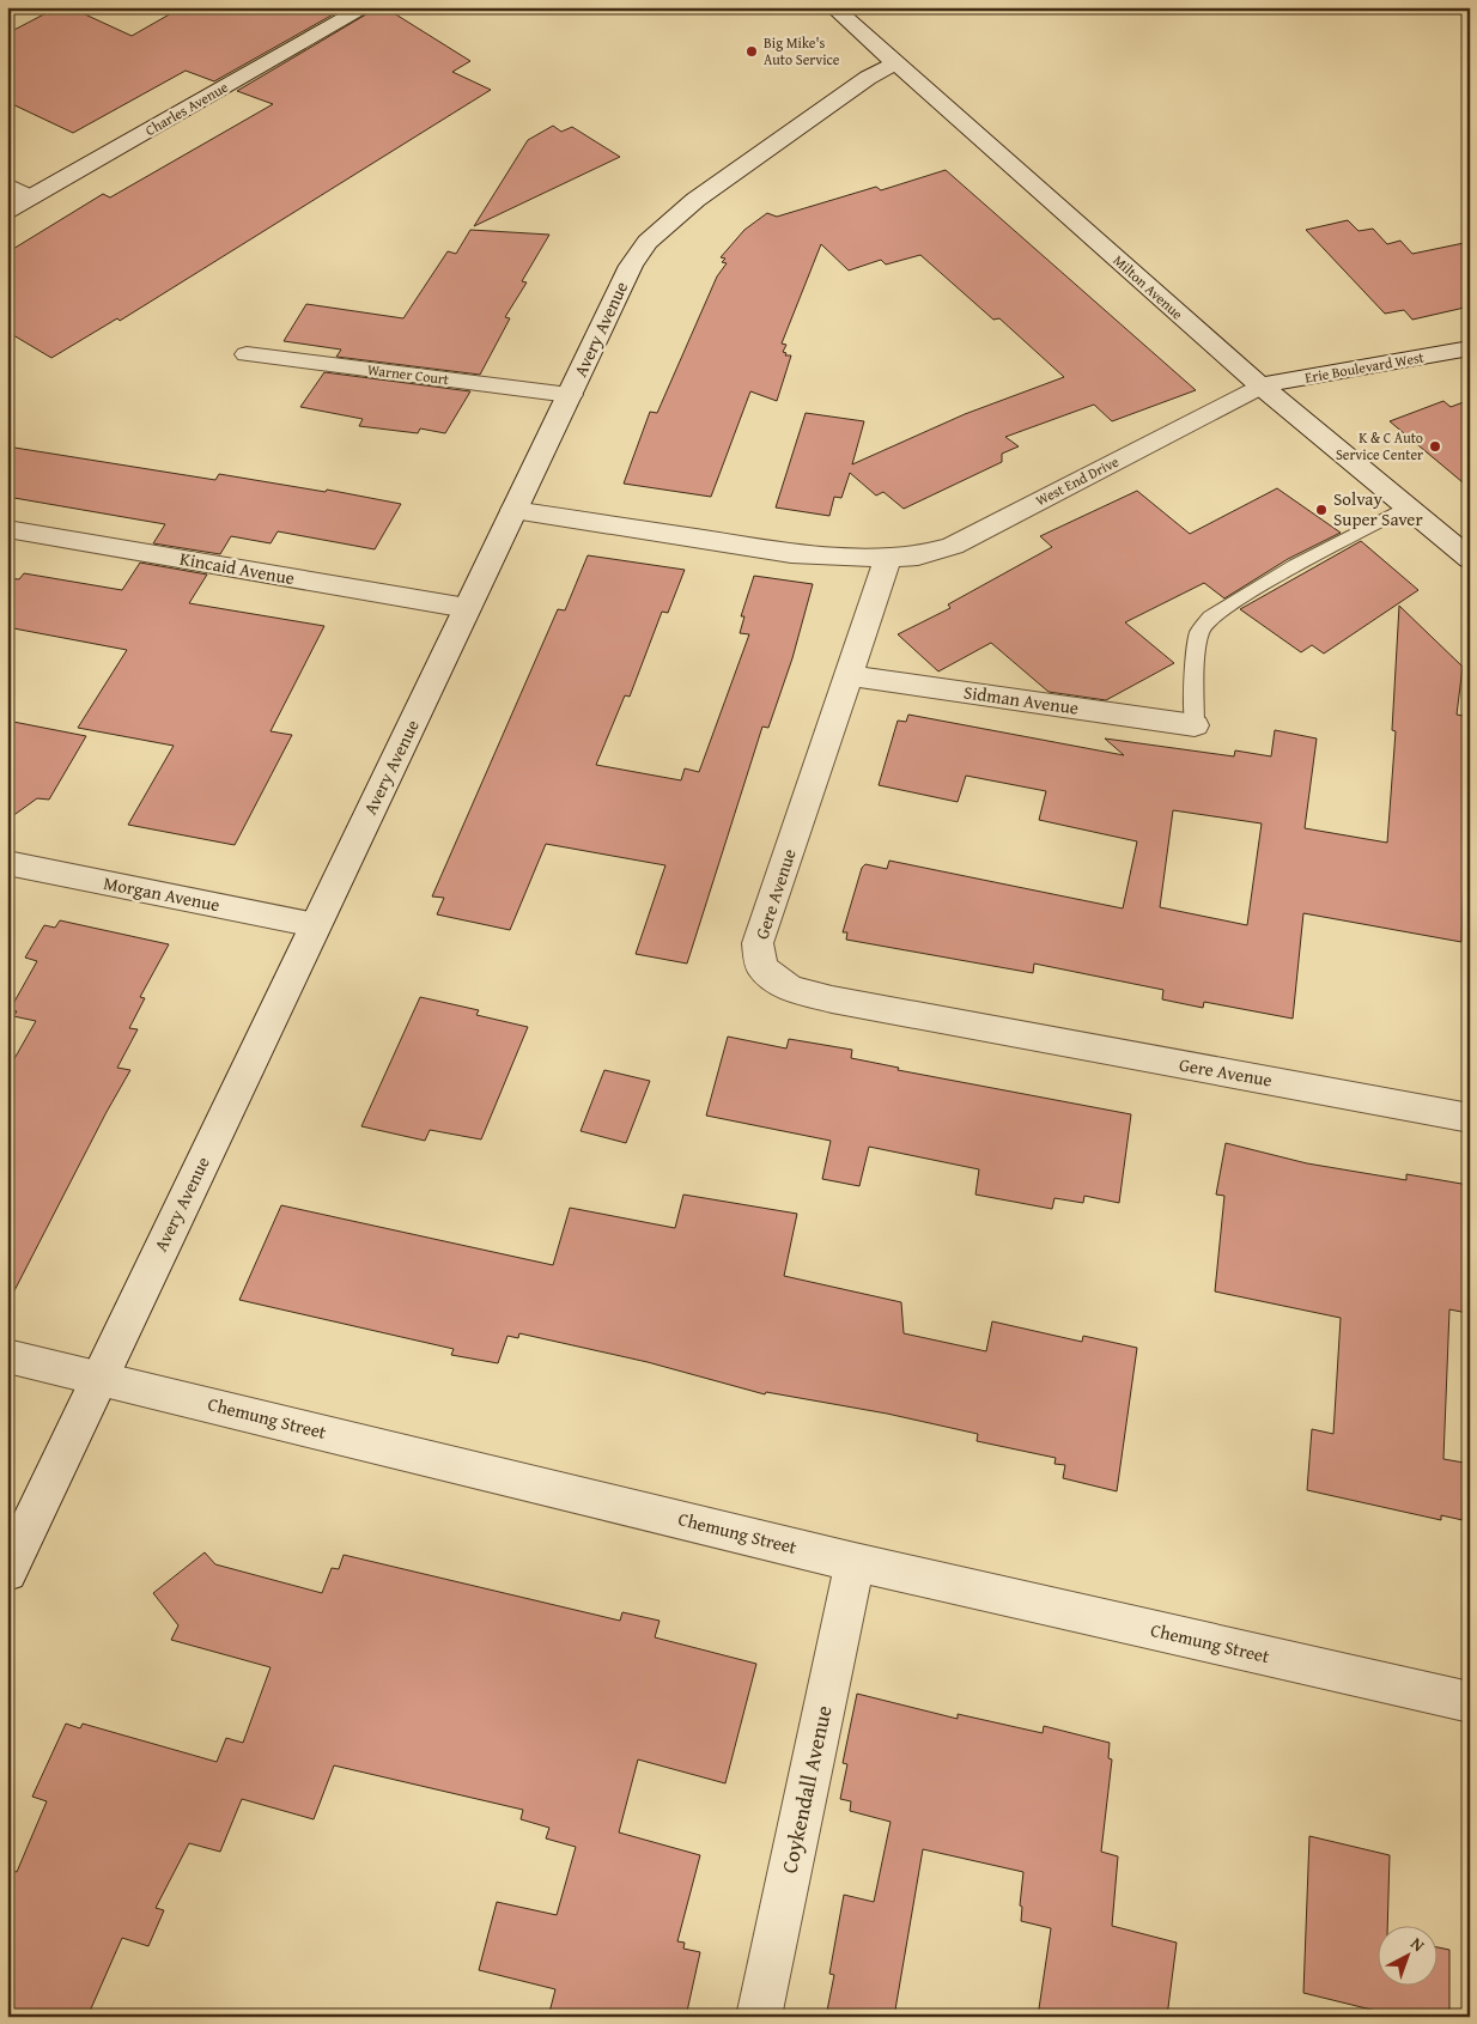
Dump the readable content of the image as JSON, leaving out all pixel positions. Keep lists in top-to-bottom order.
{
  "streets": {
    "street": [
      "Charles Avenue",
      "Milton Avenue",
      "Avery Avenue",
      "Erie Boulevard West",
      "Warner Court",
      "West End Drive",
      "Kincaid Avenue",
      "Sidman Avenue",
      "Morgan Avenue",
      "Gere Avenue",
      "Chemung Street",
      "Coykendall Avenue"
    ]
  },
  "crossings": [
    ["Milton Avenue", "Avery Avenue"],
    ["Milton Avenue", "Erie Boulevard West"],
    ["Milton Avenue", "West End Drive"],
    ["Avery Avenue", "Warner Court"],
    ["Avery Avenue", "Kincaid Avenue"],
    ["Avery Avenue", "Morgan Avenue"],
    ["Avery Avenue", "Chemung Street"],
    ["Erie Boulevard West", "West End Drive"],
    ["West End Drive", "Gere Avenue"],
    ["Sidman Avenue", "Gere Avenue"],
    ["Chemung Street", "Coykendall Avenue"]
  ],
  "places": ["Big Mike's Auto Service", "K & C Auto Service Center", "Solvay Super Saver"],
  "north": "top right"
}
